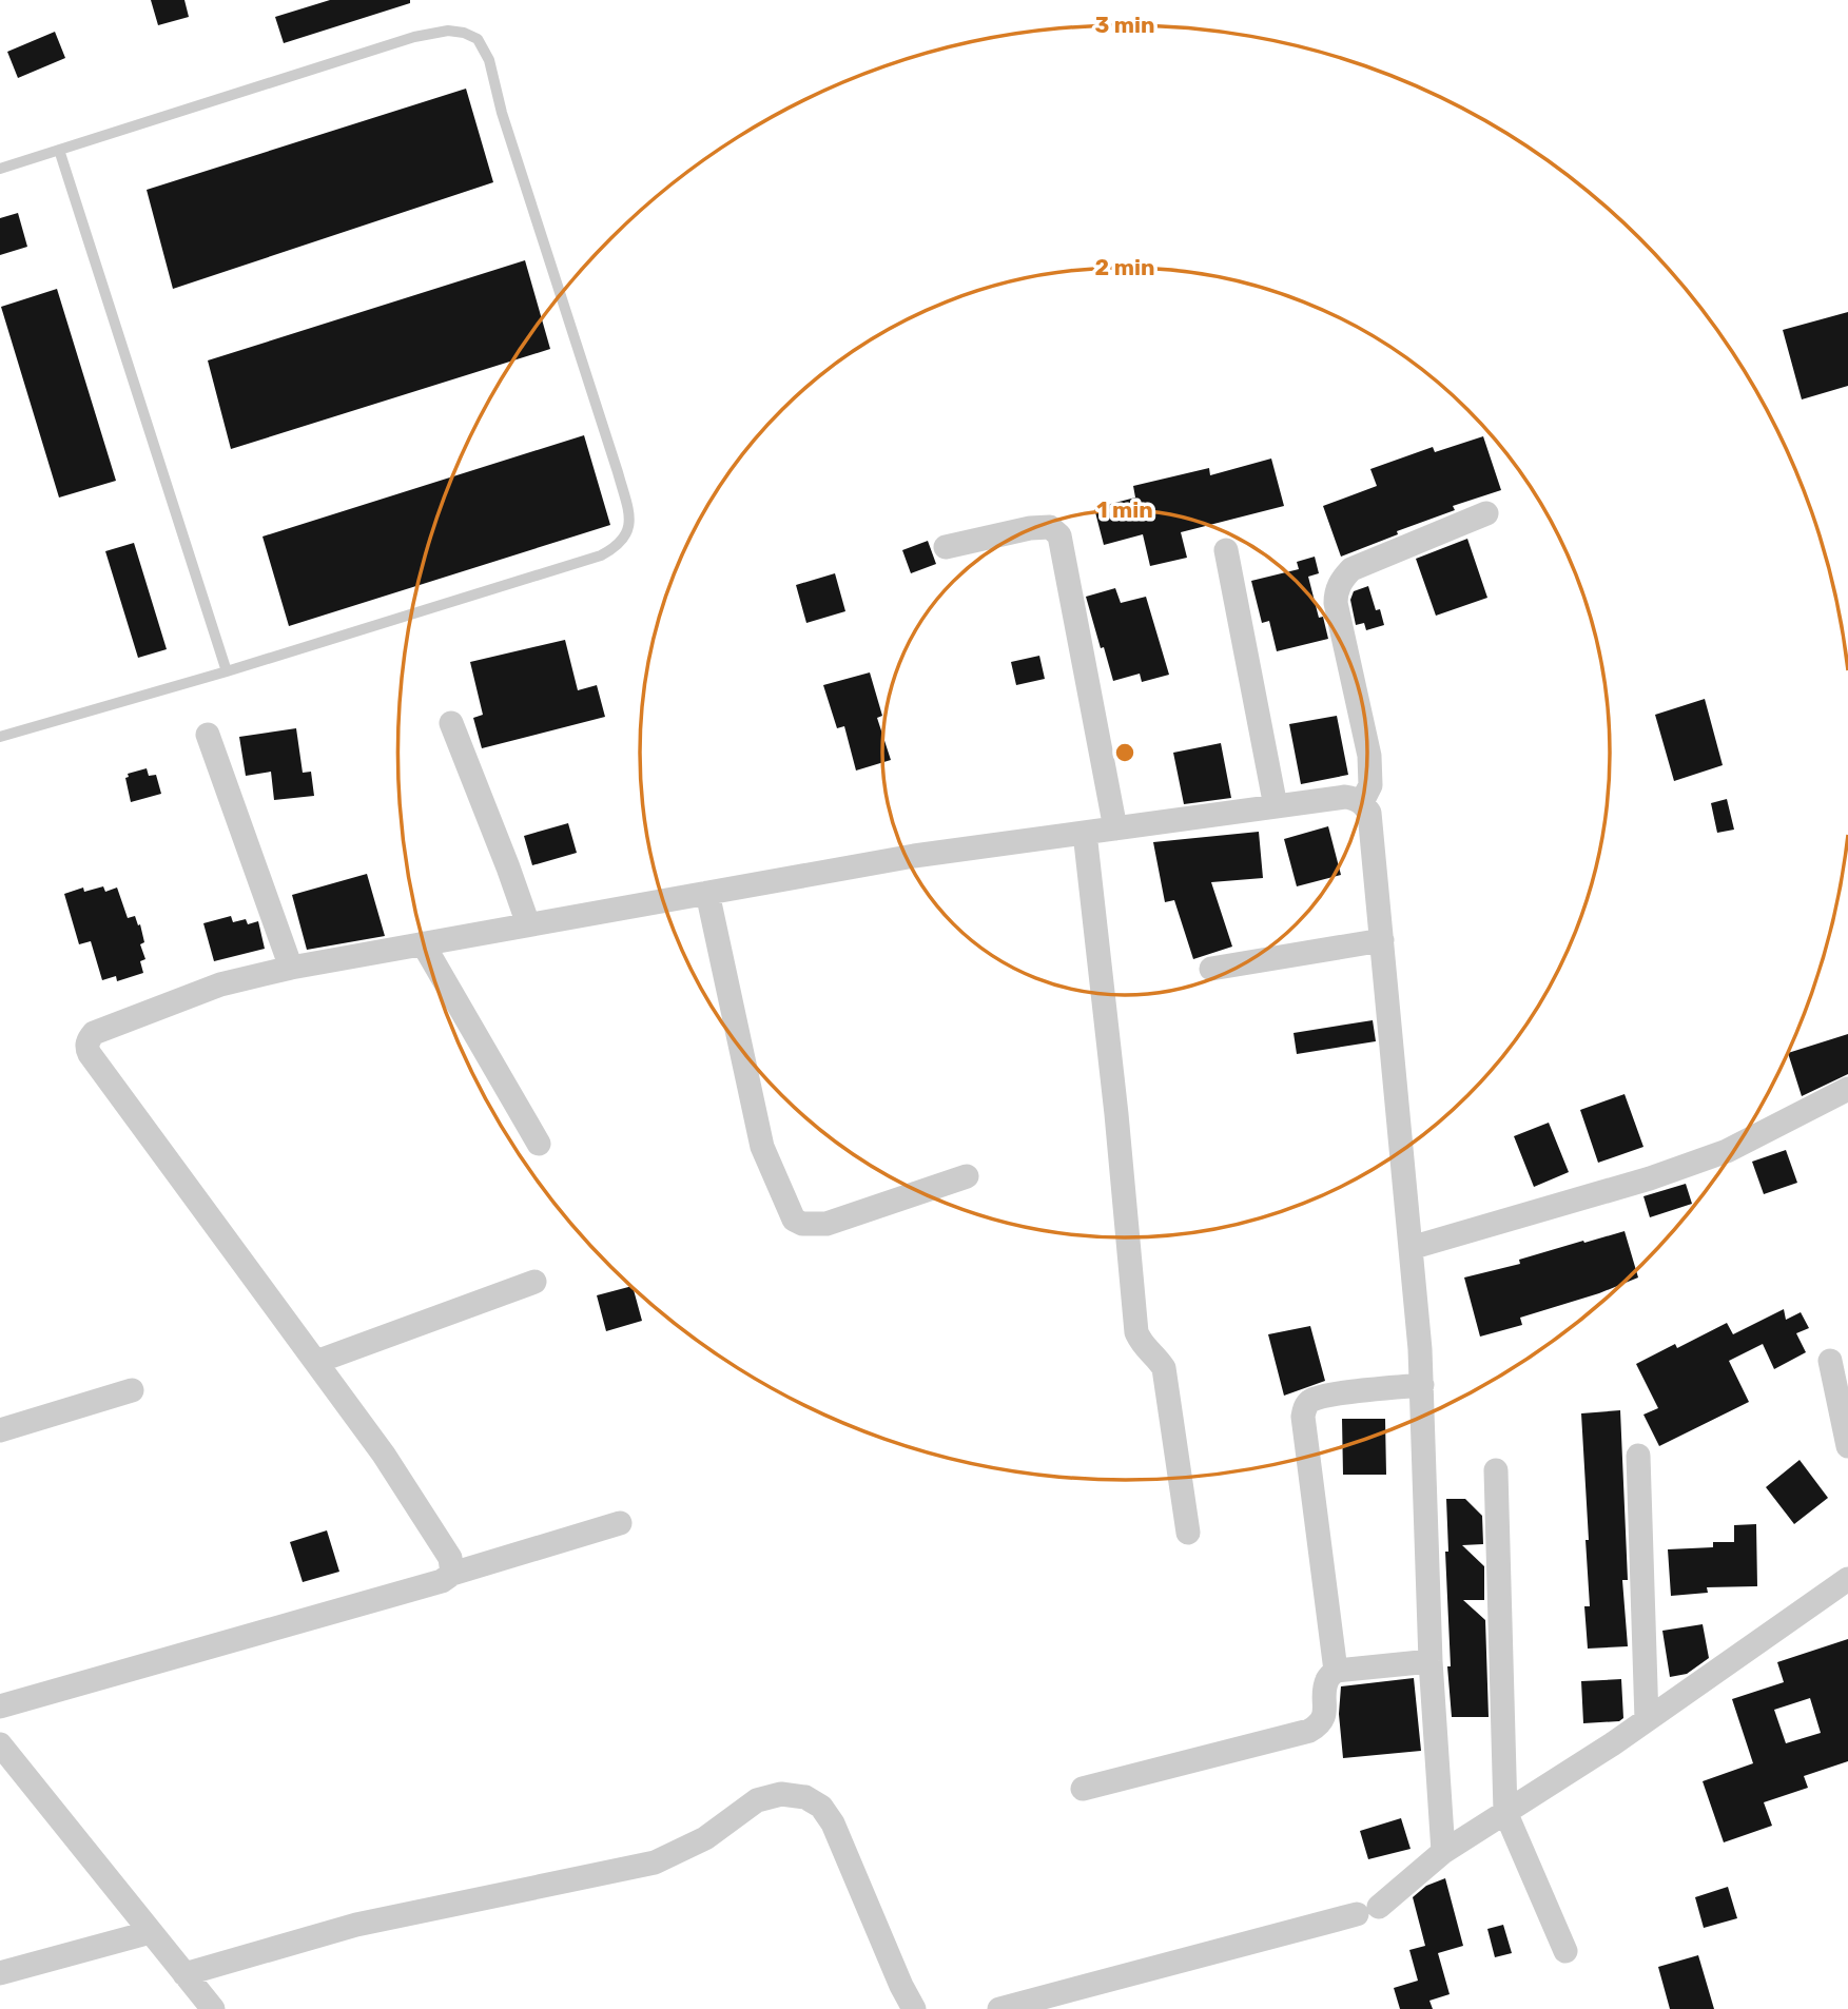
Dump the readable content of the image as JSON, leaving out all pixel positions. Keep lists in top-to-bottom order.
{
  "rings": ["3 min", "2 min", "1 min"]
}
